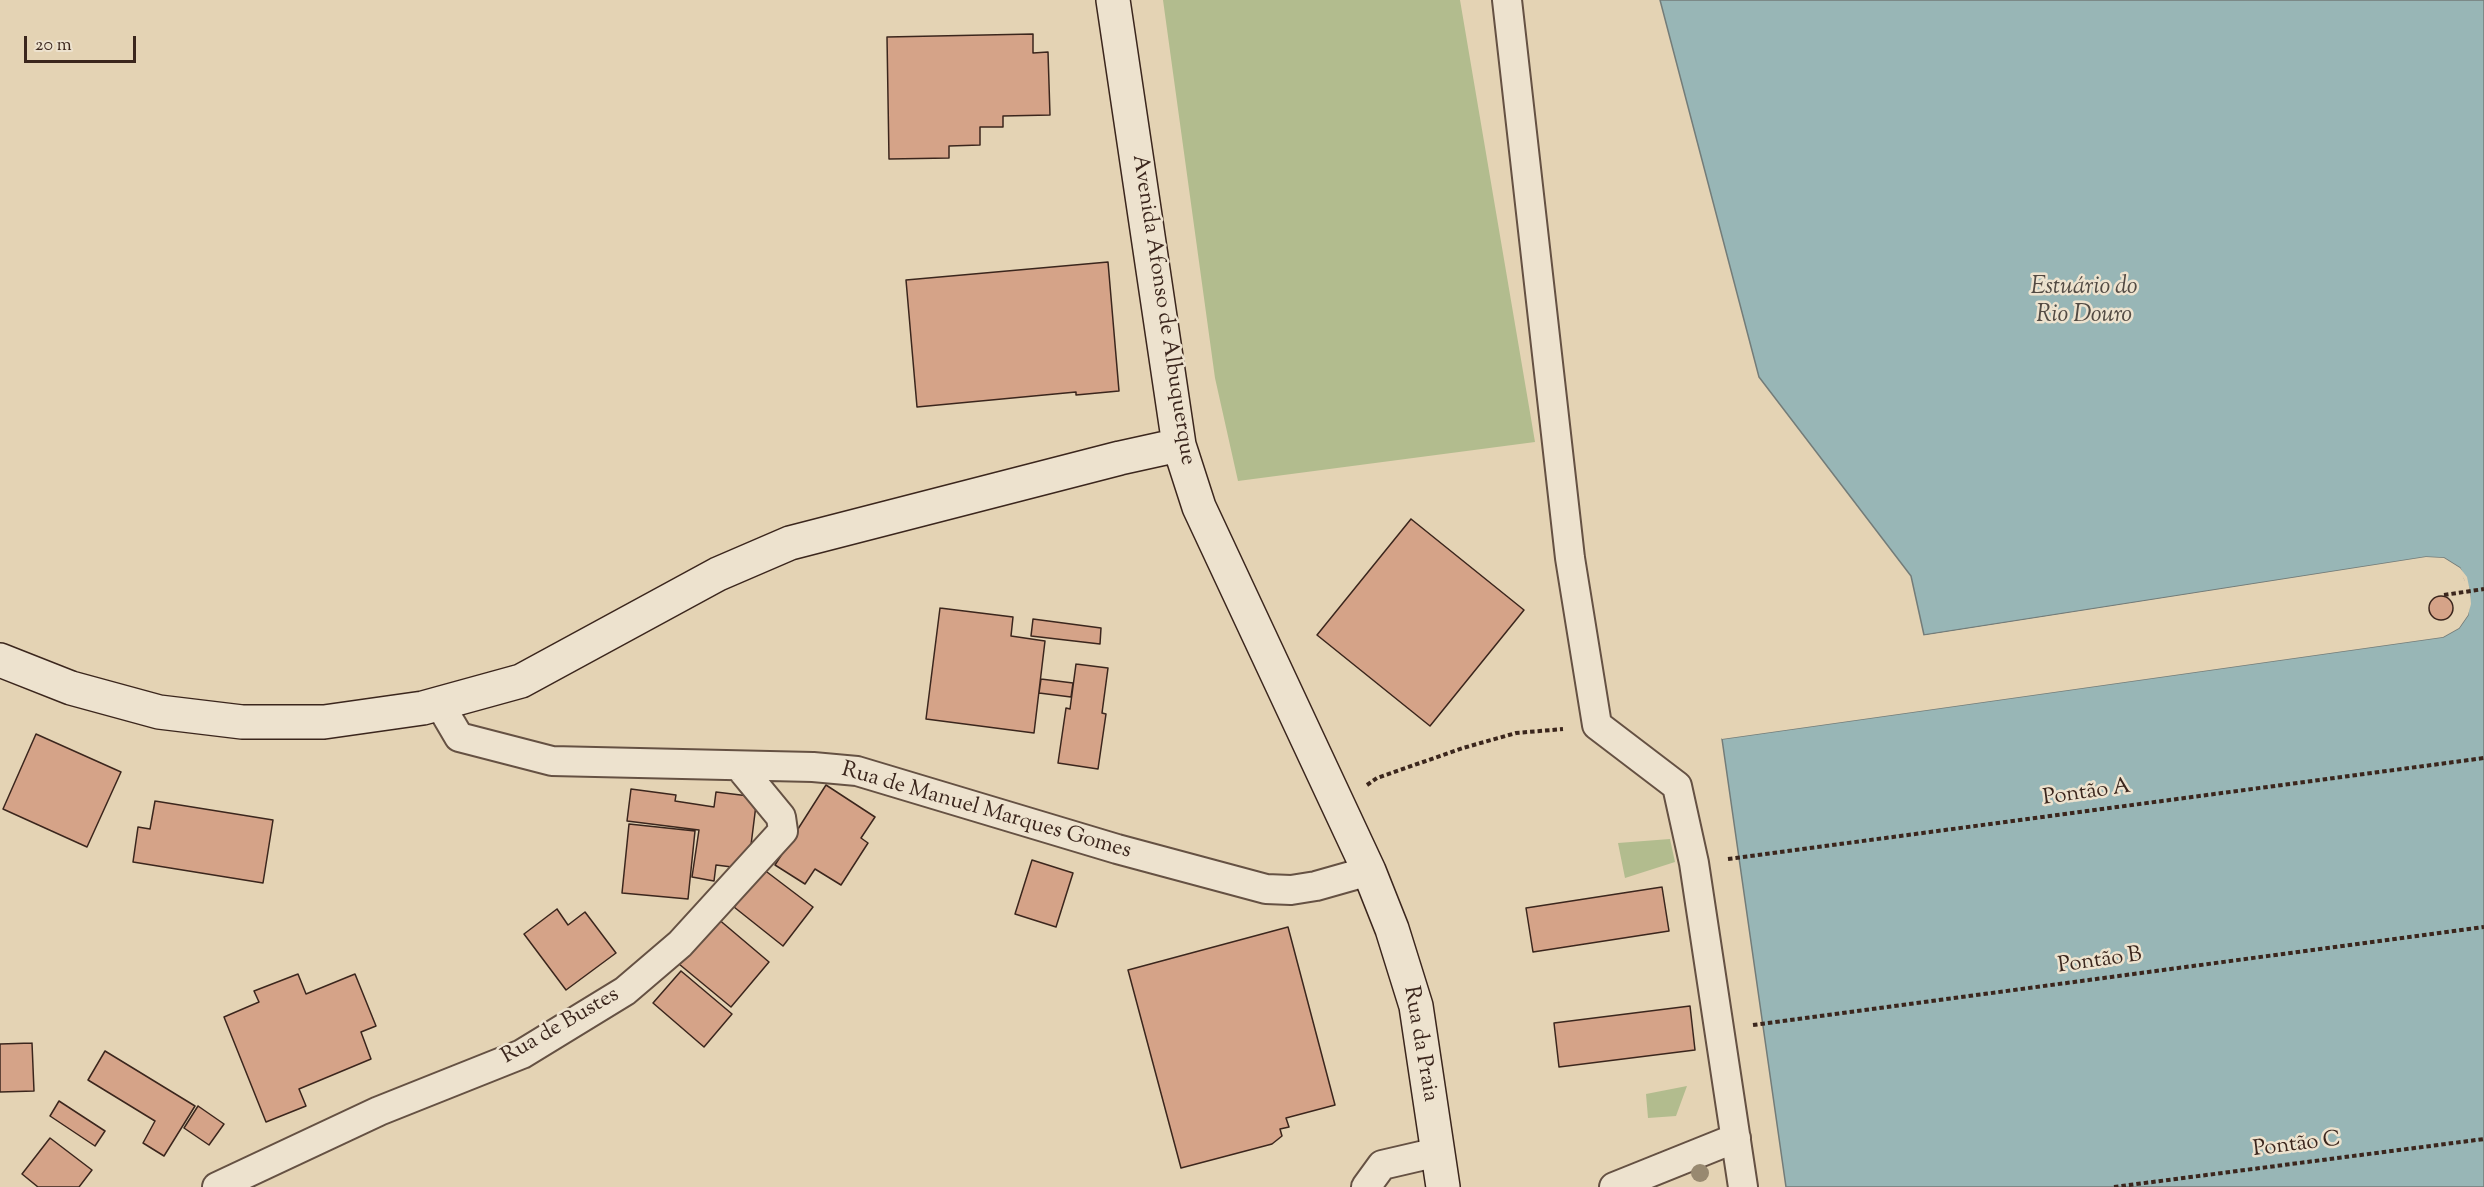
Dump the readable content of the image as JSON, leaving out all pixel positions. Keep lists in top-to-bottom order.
{
  "streets": {
    "main road": ["Avenida Afonso de Albuquerque", "Rua da Praia"],
    "street": ["Rua de Manuel Marques Gomes", "Rua de Bustes"],
    "path": ["Pontão A", "Pontão B", "Pontão C"]
  },
  "crossings": [
    ["Avenida Afonso de Albuquerque", "Rua de Manuel Marques Gomes"],
    ["Avenida Afonso de Albuquerque", "Rua da Praia"],
    ["Rua de Manuel Marques Gomes", "Rua de Bustes"],
    ["Rua de Manuel Marques Gomes", "Rua da Praia"]
  ],
  "water": ["Estuário do Rio Douro"],
  "scale_bar": "20 m"
}
